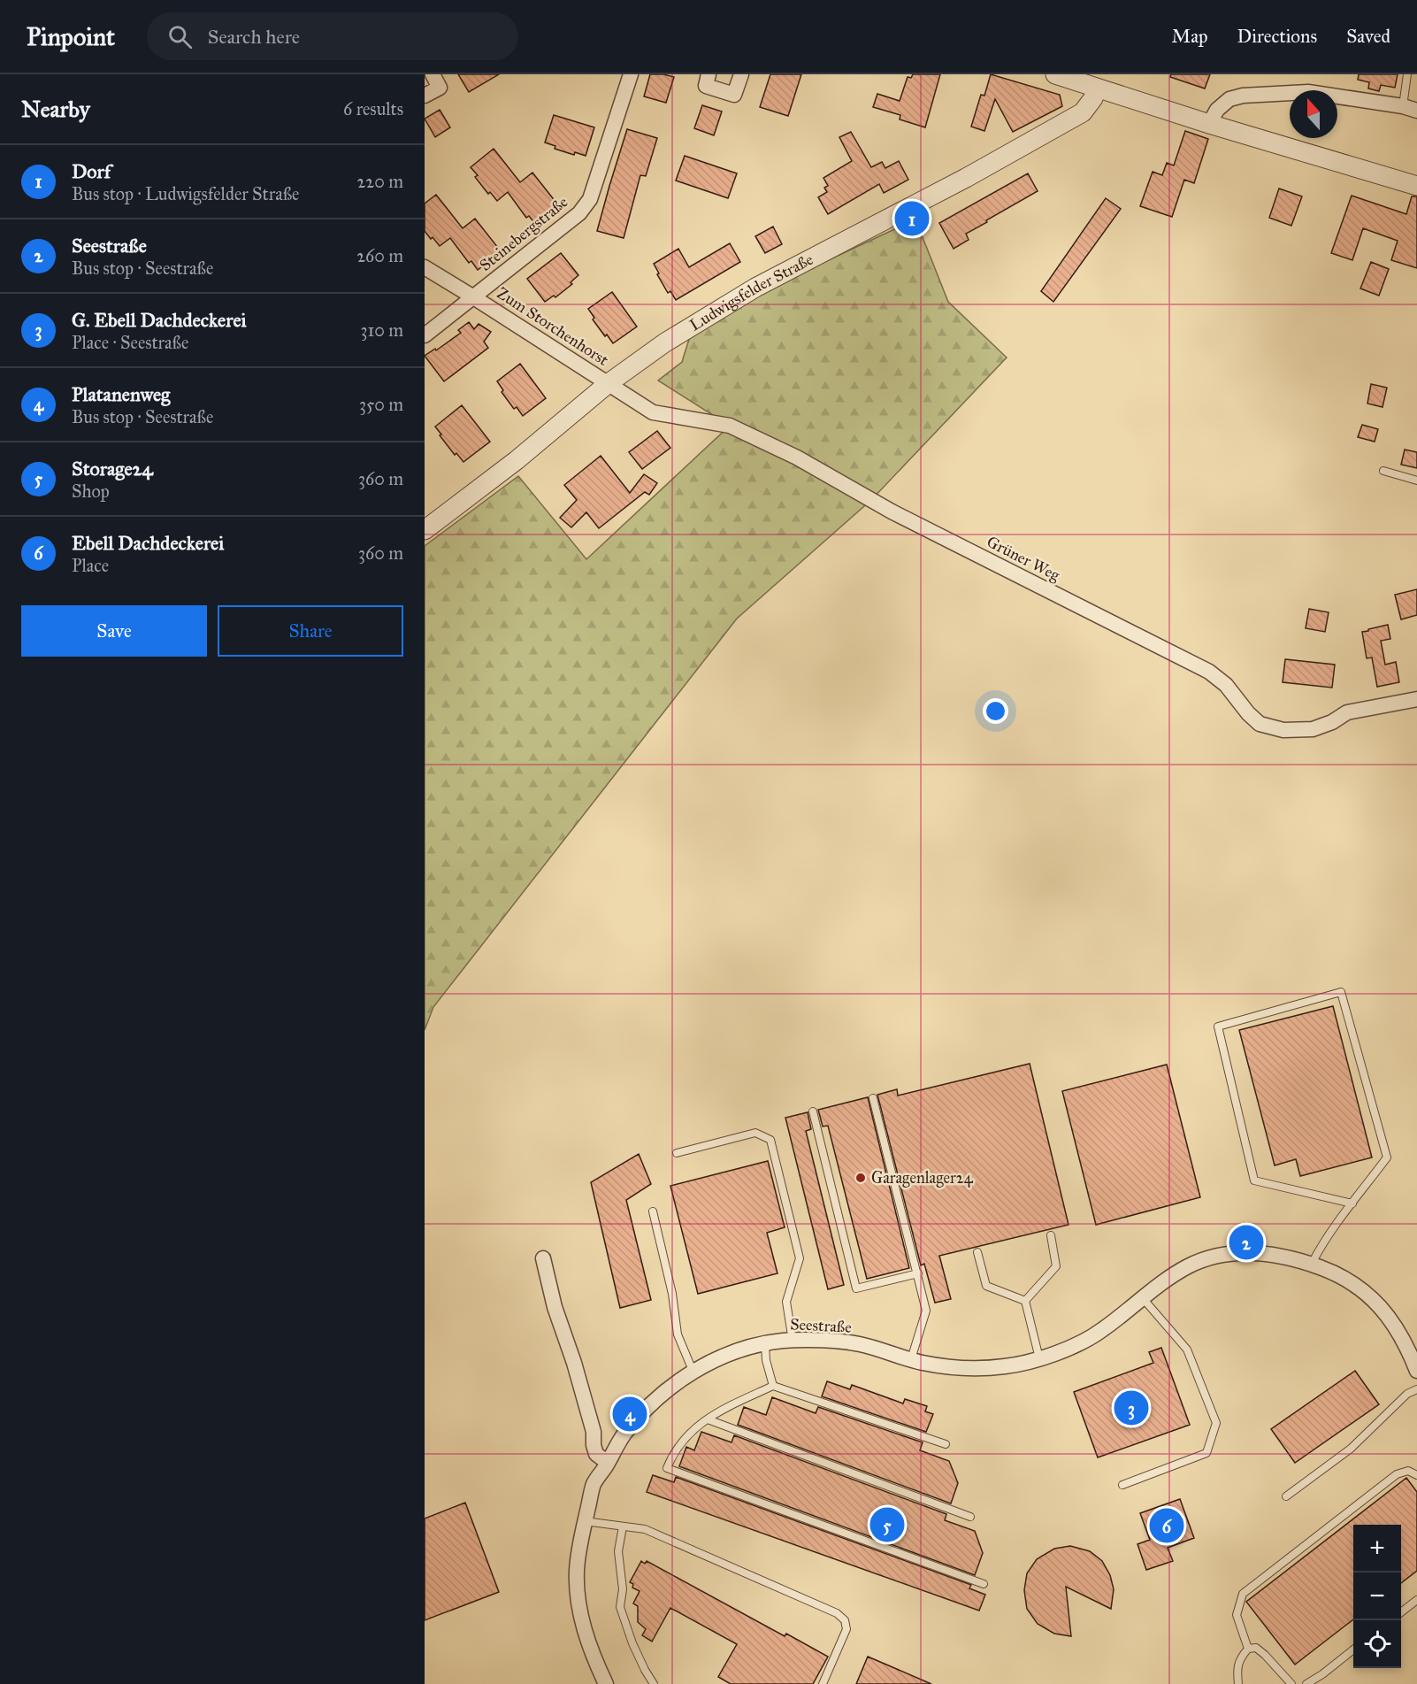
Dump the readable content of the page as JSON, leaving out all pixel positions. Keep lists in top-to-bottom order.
{
  "streets": {
    "street": [
      "Steinebergstraße",
      "Ludwigsfelder Straße",
      "Zum Storchenhorst",
      "Grüner Weg",
      "Seestraße"
    ]
  },
  "crossings": [
    ["Steinebergstraße", "Zum Storchenhorst"],
    ["Ludwigsfelder Straße", "Zum Storchenhorst"],
    ["Ludwigsfelder Straße", "Grüner Weg"],
    ["Zum Storchenhorst", "Grüner Weg"]
  ],
  "places": ["Garagenlager24"],
  "north": "top",
  "page": {
    "header": "Pinpoint",
    "search": "Search here",
    "nav": ["Map", "Directions", "Saved"],
    "heading": ["Nearby", "6 results"],
    "list": [
      {
        "mark": "1",
        "name": "Dorf",
        "note": "Bus stop · Ludwigsfelder Straße",
        "value": "220 m"
      },
      {
        "mark": "2",
        "name": "Seestraße",
        "note": "Bus stop · Seestraße",
        "value": "260 m"
      },
      {
        "mark": "3",
        "name": "G. Ebell Dachdeckerei",
        "note": "Place · Seestraße",
        "value": "310 m"
      },
      {
        "mark": "4",
        "name": "Platanenweg",
        "note": "Bus stop · Seestraße",
        "value": "350 m"
      },
      {
        "mark": "5",
        "name": "Storage24",
        "note": "Shop",
        "value": "360 m"
      },
      {
        "mark": "6",
        "name": "Ebell Dachdeckerei",
        "note": "Place",
        "value": "360 m"
      }
    ],
    "pins": [
      "1",
      "2",
      "3",
      "4",
      "5",
      "6"
    ],
    "buttons": ["Save", "Share"],
    "map_buttons": ["+", "−"]
  }
}
